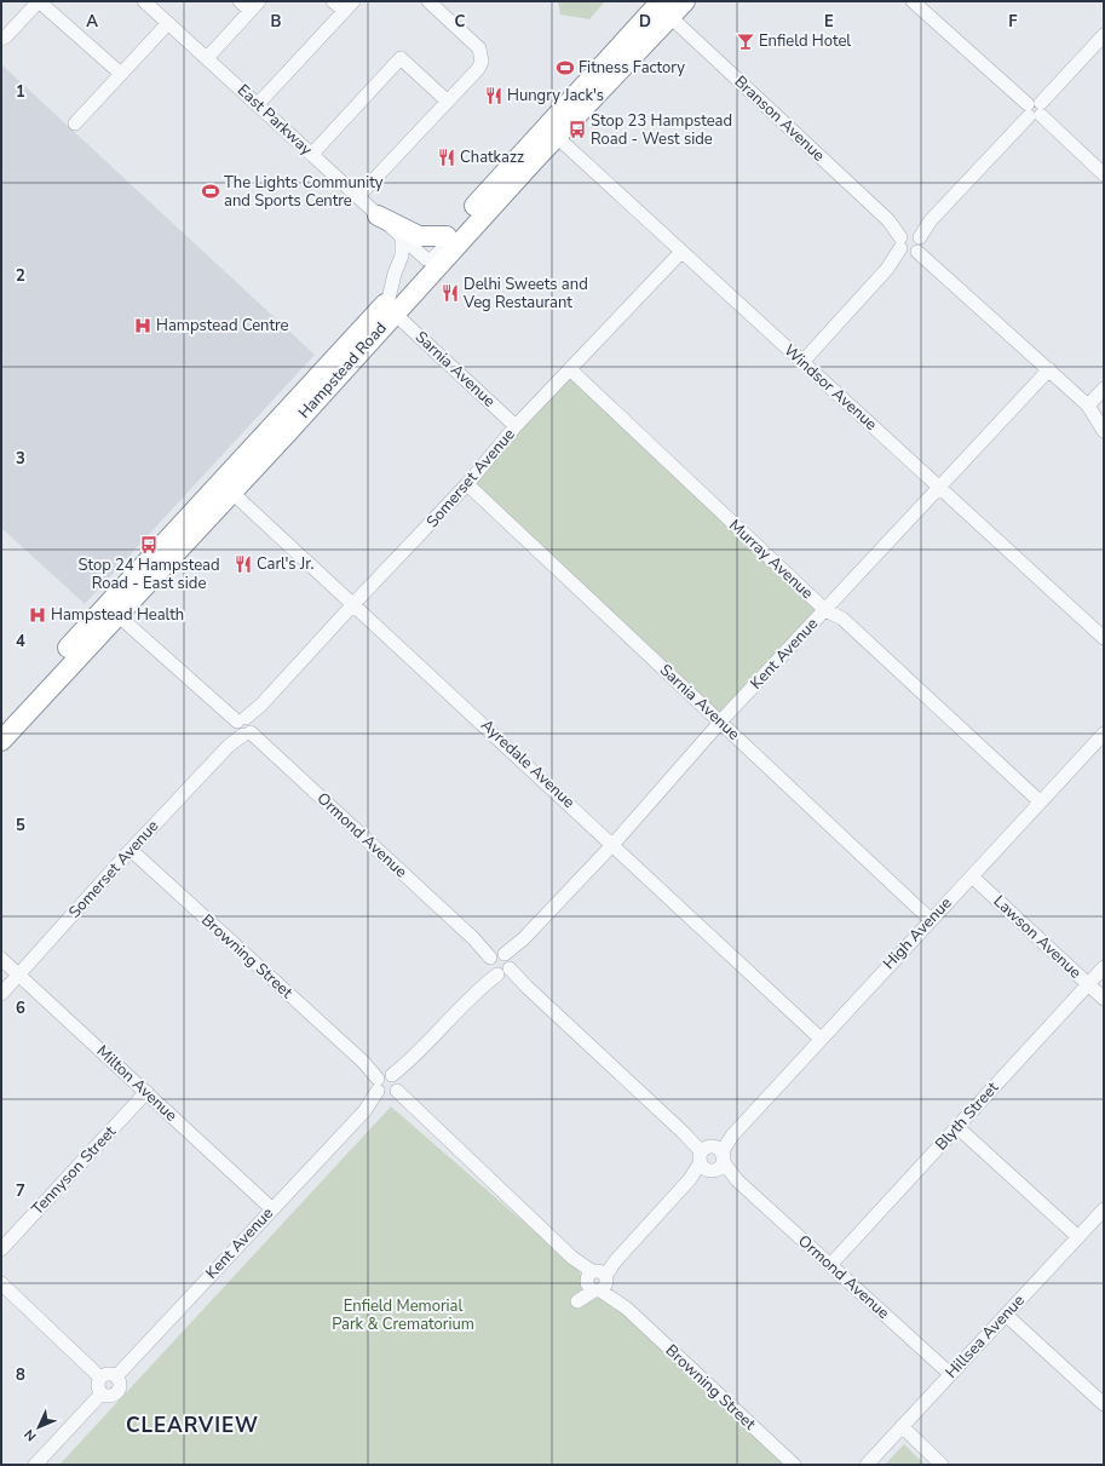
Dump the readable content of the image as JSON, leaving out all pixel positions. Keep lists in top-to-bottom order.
{
  "streets": {
    "highway": ["Hampstead Road"],
    "street": [
      "Branson Avenue",
      "East Parkway",
      "Sarnia Avenue",
      "Windsor Avenue",
      "Somerset Avenue",
      "Murray Avenue",
      "Kent Avenue",
      "Ayredale Avenue",
      "Ormond Avenue",
      "High Avenue",
      "Lawson Avenue",
      "Browning Street",
      "Milton Avenue",
      "Blyth Street",
      "Tennyson Street",
      "Hillsea Avenue"
    ]
  },
  "crossings": [
    ["Branson Avenue", "Hampstead Road"],
    ["Branson Avenue", "Kent Avenue"],
    ["East Parkway", "Hampstead Road"],
    ["Sarnia Avenue", "Hampstead Road"],
    ["Sarnia Avenue", "Somerset Avenue"],
    ["Sarnia Avenue", "Kent Avenue"],
    ["Sarnia Avenue", "High Avenue"],
    ["Hampstead Road", "Windsor Avenue"],
    ["Hampstead Road", "Ayredale Avenue"],
    ["Hampstead Road", "Ormond Avenue"],
    ["Windsor Avenue", "Somerset Avenue"],
    ["Windsor Avenue", "Kent Avenue"],
    ["Somerset Avenue", "Murray Avenue"],
    ["Somerset Avenue", "Ayredale Avenue"],
    ["Somerset Avenue", "Ormond Avenue"],
    ["Somerset Avenue", "Browning Street"],
    ["Somerset Avenue", "Milton Avenue"],
    ["Murray Avenue", "Kent Avenue"],
    ["Murray Avenue", "High Avenue"],
    ["Kent Avenue", "Ayredale Avenue"],
    ["Kent Avenue", "Ormond Avenue"],
    ["Kent Avenue", "Browning Street"],
    ["Kent Avenue", "Milton Avenue"],
    ["Ayredale Avenue", "High Avenue"],
    ["Ormond Avenue", "High Avenue"],
    ["Ormond Avenue", "Blyth Street"],
    ["Ormond Avenue", "Hillsea Avenue"],
    ["High Avenue", "Lawson Avenue"],
    ["High Avenue", "Browning Street"],
    ["Lawson Avenue", "Blyth Street"],
    ["Milton Avenue", "Tennyson Street"]
  ],
  "districts": ["CLEARVIEW"],
  "parks": ["Enfield Memorial Park & Crematorium"],
  "places": {
    "bar": ["Enfield Hotel"],
    "sports": ["Fitness Factory", "The Lights Community and Sports Centre"],
    "restaurant": [
      "Hungry Jack's",
      "Chatkazz",
      "Delhi Sweets and Veg Restaurant",
      "Carl's Jr."
    ],
    "bus stop": ["Stop 23 Hampstead Road - West side", "Stop 24 Hampstead Road - East side"],
    "hospital": ["Hampstead Centre", "Hampstead Health"]
  },
  "north": "bottom left",
  "grid": {
    "columns": [
      "A",
      "B",
      "C",
      "D",
      "E",
      "F"
    ],
    "rows": [
      "1",
      "2",
      "3",
      "4",
      "5",
      "6",
      "7",
      "8"
    ]
  }
}
